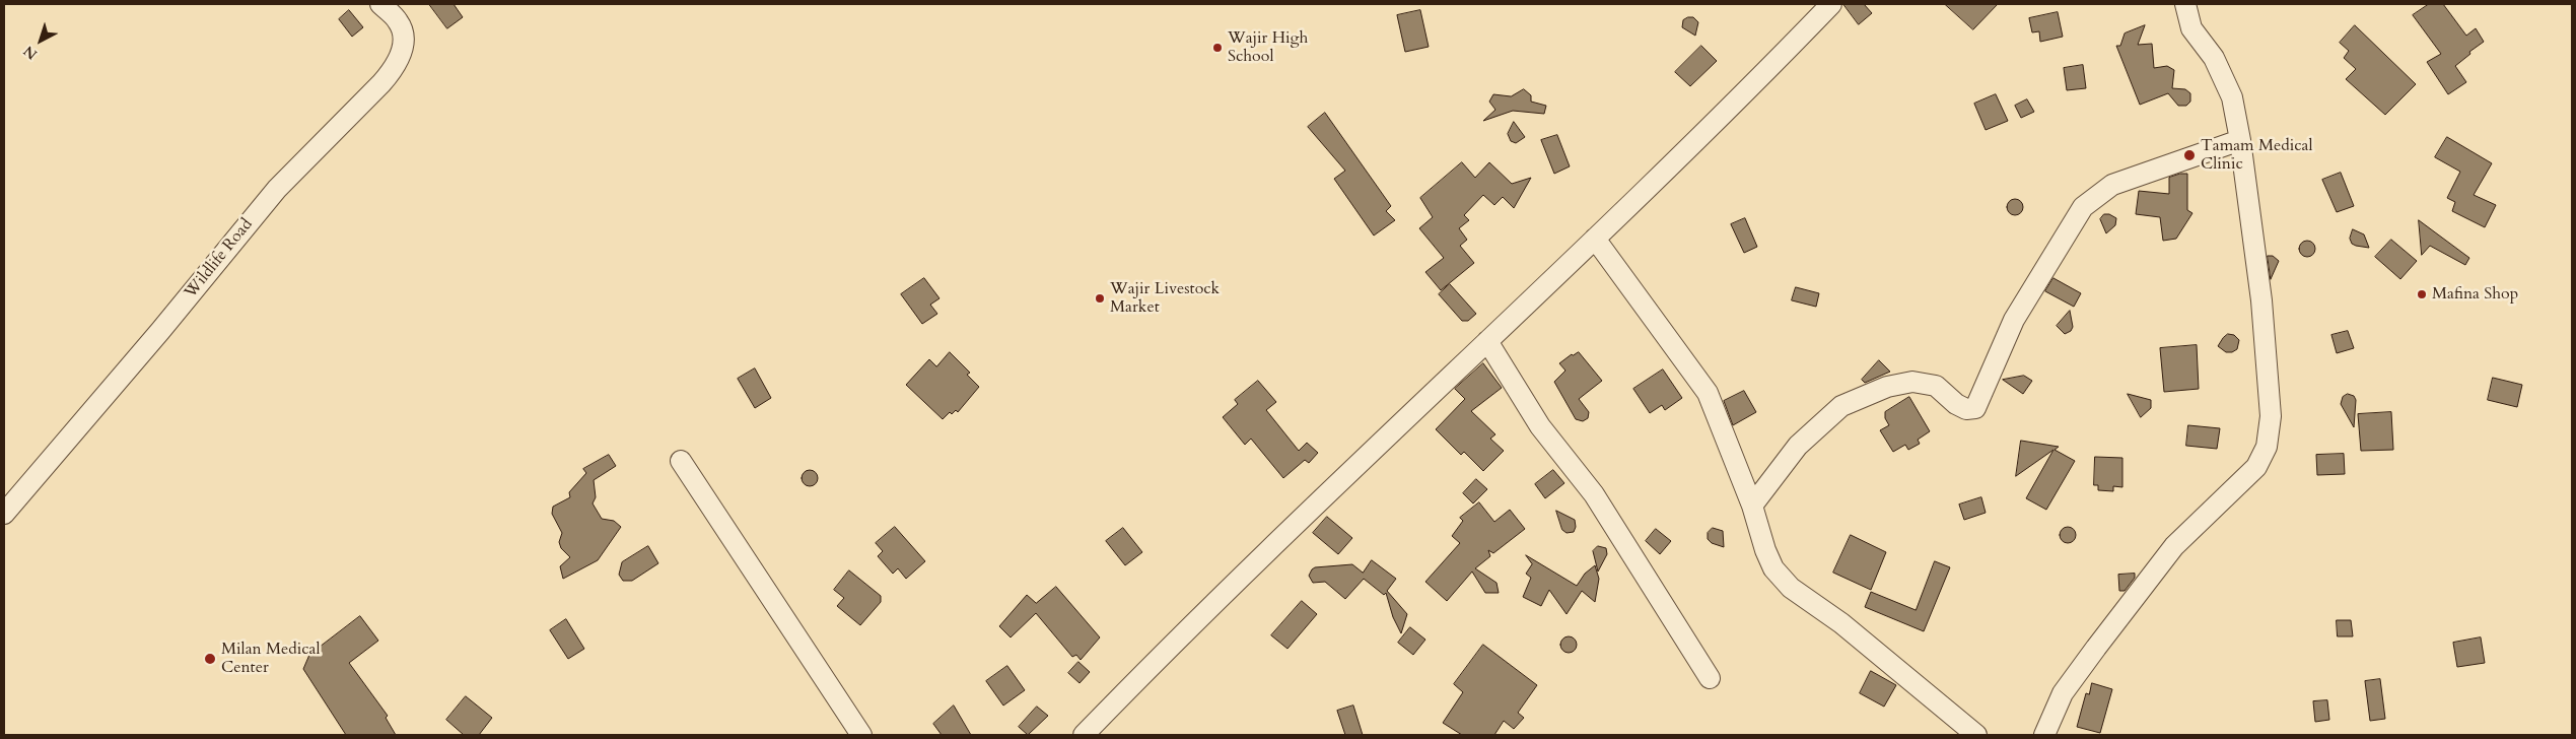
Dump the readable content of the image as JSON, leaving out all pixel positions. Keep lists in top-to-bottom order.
{
  "streets": {
    "street": ["Wildlife Road"]
  },
  "places": [
    "Wajir High School",
    "Tamam Medical Clinic",
    "Mafina Shop",
    "Wajir Livestock Market",
    "Milan Medical Center"
  ],
  "north": "bottom left"
}
